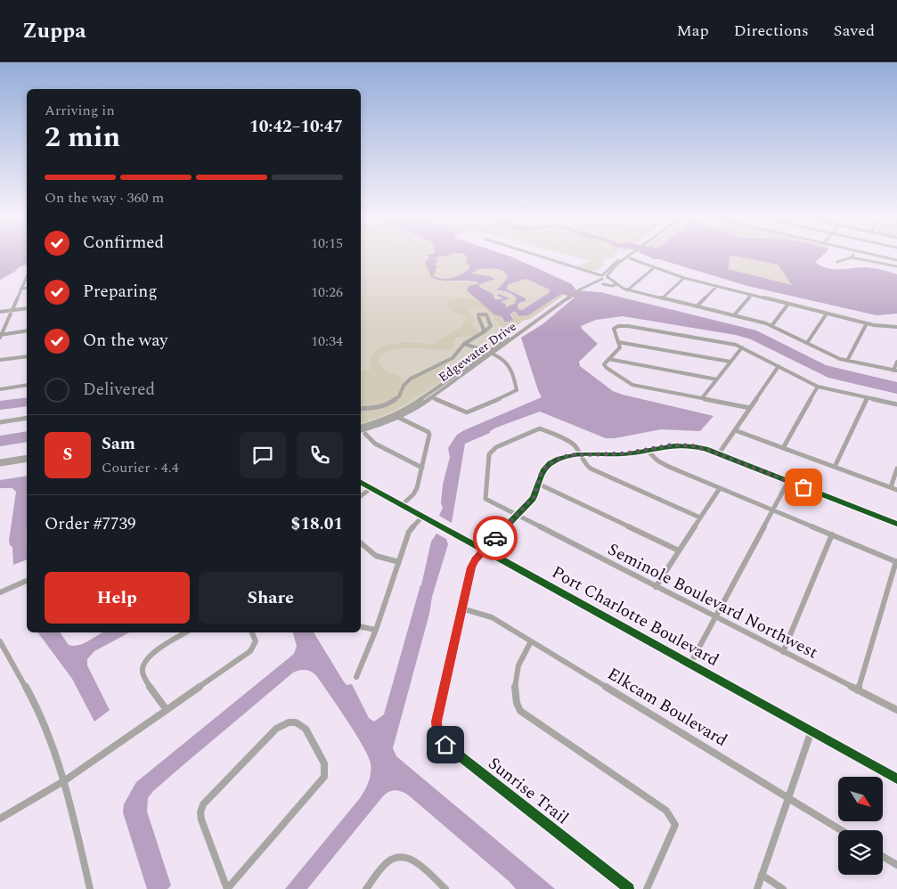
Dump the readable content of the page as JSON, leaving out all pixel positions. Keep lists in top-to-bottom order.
{
  "streets": {
    "street": [
      "Edgewater Drive",
      "Seminole Boulevard Northwest",
      "Port Charlotte Boulevard",
      "Elkcam Boulevard",
      "Sunrise Trail"
    ]
  },
  "crossings": [
    ["Seminole Boulevard Northwest", "Sunrise Trail"],
    ["Port Charlotte Boulevard", "Sunrise Trail"],
    ["Elkcam Boulevard", "Sunrise Trail"]
  ],
  "north": "bottom right",
  "page": {
    "header": "Zuppa",
    "nav": ["Map", "Directions", "Saved"],
    "heading": ["2 min", "Arriving in", "10:42–10:47"],
    "panel": [
      "Sam",
      "Courier · 4.4",
      "Order #7739",
      "$18.01"
    ],
    "bar": "On the way · 360 m",
    "list": [
      ["Confirmed", "10:15"],
      ["Preparing", "10:26"],
      ["On the way", "10:34"],
      "Delivered"
    ],
    "round": "S",
    "buttons": ["Help", "Share"]
  }
}
